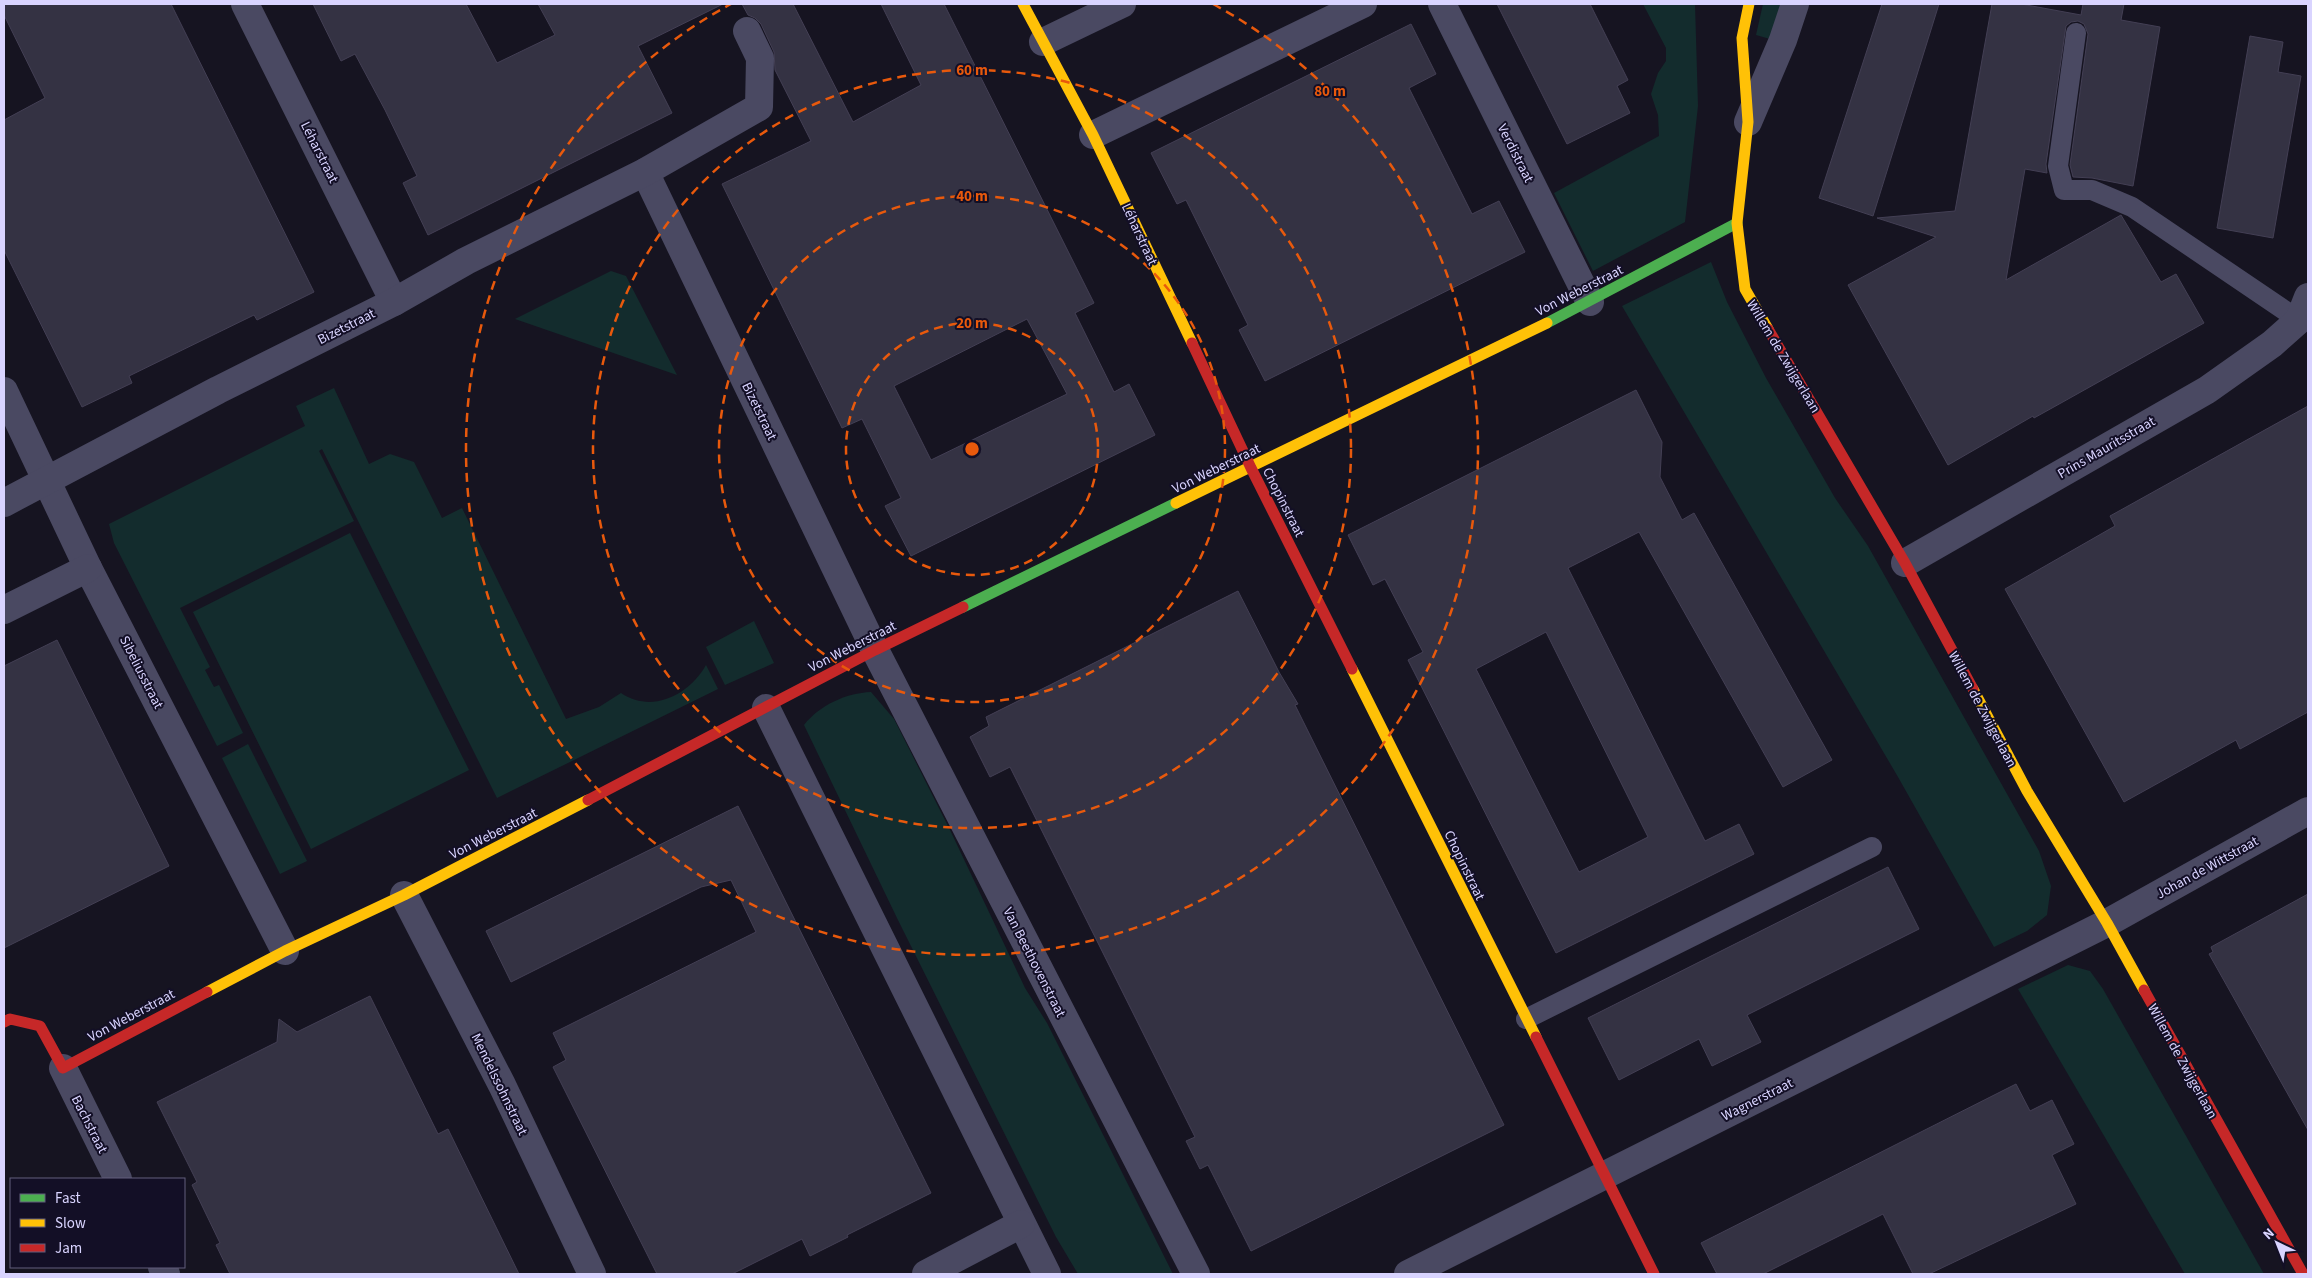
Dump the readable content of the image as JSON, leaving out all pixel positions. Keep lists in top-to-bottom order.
{
  "streets": {
    "street": [
      "Léharstraat",
      "Verdistraat",
      "Von Weberstraat",
      "Bizetstraat",
      "Willem de Zwijgerlaan",
      "Prins Mauritsstraat",
      "Chopinstraat",
      "Sibeliusstraat",
      "Johan de Wittstraat",
      "Van Beethovenstraat",
      "Mendelssohnstraat",
      "Wagnerstraat",
      "Bachstraat"
    ]
  },
  "crossings": [
    ["Léharstraat", "Von Weberstraat"],
    ["Léharstraat", "Bizetstraat"],
    ["Léharstraat", "Chopinstraat"],
    ["Verdistraat", "Von Weberstraat"],
    ["Von Weberstraat", "Bizetstraat"],
    ["Von Weberstraat", "Willem de Zwijgerlaan"],
    ["Von Weberstraat", "Chopinstraat"],
    ["Von Weberstraat", "Sibeliusstraat"],
    ["Von Weberstraat", "Van Beethovenstraat"],
    ["Von Weberstraat", "Mendelssohnstraat"],
    ["Von Weberstraat", "Bachstraat"],
    ["Bizetstraat", "Sibeliusstraat"],
    ["Bizetstraat", "Van Beethovenstraat"],
    ["Willem de Zwijgerlaan", "Prins Mauritsstraat"],
    ["Willem de Zwijgerlaan", "Johan de Wittstraat"],
    ["Willem de Zwijgerlaan", "Wagnerstraat"],
    ["Chopinstraat", "Wagnerstraat"],
    ["Johan de Wittstraat", "Wagnerstraat"]
  ],
  "legend": ["Fast", "Slow", "Jam"],
  "north": "top left",
  "rings": [
    "60 m",
    "80 m",
    "40 m",
    "20 m"
  ]
}
